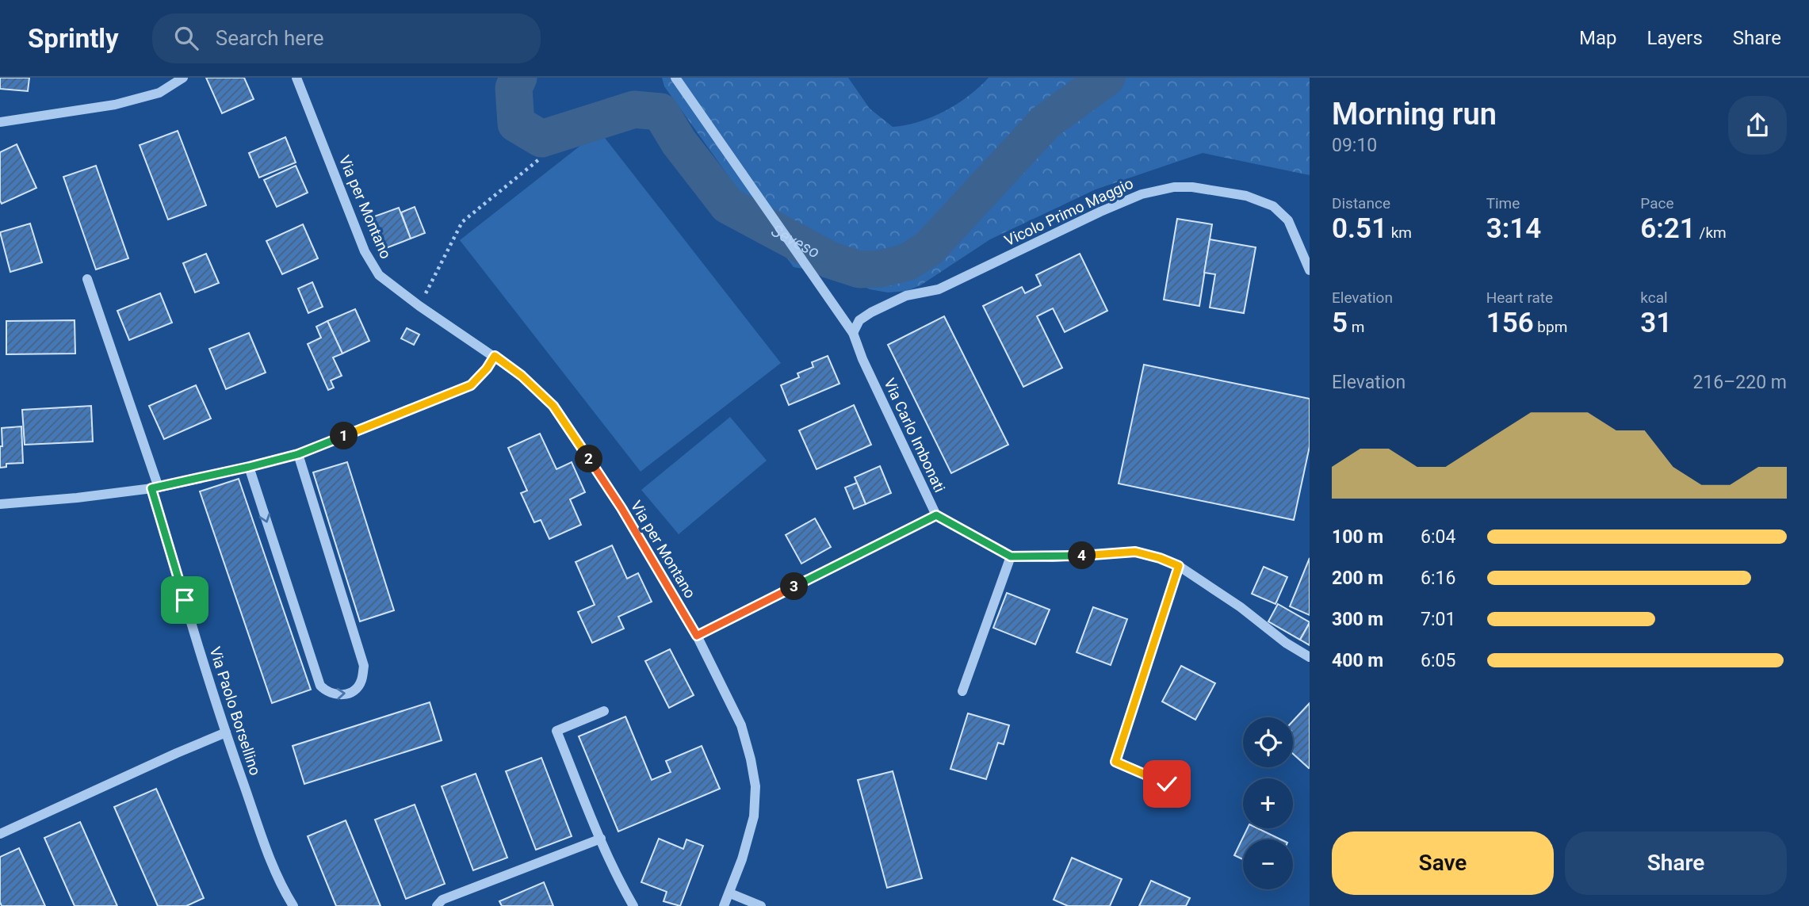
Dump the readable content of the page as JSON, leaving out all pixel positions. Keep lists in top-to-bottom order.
{
  "streets": {
    "street": [
      "Via per Montano",
      "Vicolo Primo Maggio",
      "Via Carlo Imbonati",
      "Via Paolo Borsellino"
    ]
  },
  "crossings": [
    ["Vicolo Primo Maggio", "Via Carlo Imbonati"]
  ],
  "water": ["Seveso"],
  "page": {
    "header": "Sprintly",
    "search": "Search here",
    "nav": ["Map", "Layers", "Share"],
    "heading": ["Morning run", "09:10"],
    "stats": [
      ["Distance", "0.51 km"],
      ["Time", "3:14"],
      ["Pace", "6:21 /km"],
      ["Elevation", "5 m"],
      ["Heart rate", "156 bpm"],
      ["kcal", "31"]
    ],
    "chart": ["Elevation", "216–220 m"],
    "pins": [
      "1",
      "2",
      "4",
      "3"
    ],
    "list": [
      {
        "name": "100 m",
        "note": "6:04"
      },
      {
        "name": "200 m",
        "note": "6:16"
      },
      {
        "name": "300 m",
        "note": "7:01"
      },
      {
        "name": "400 m",
        "note": "6:05"
      }
    ],
    "map_buttons": ["+", "−"],
    "buttons": ["Save", "Share"]
  }
}
